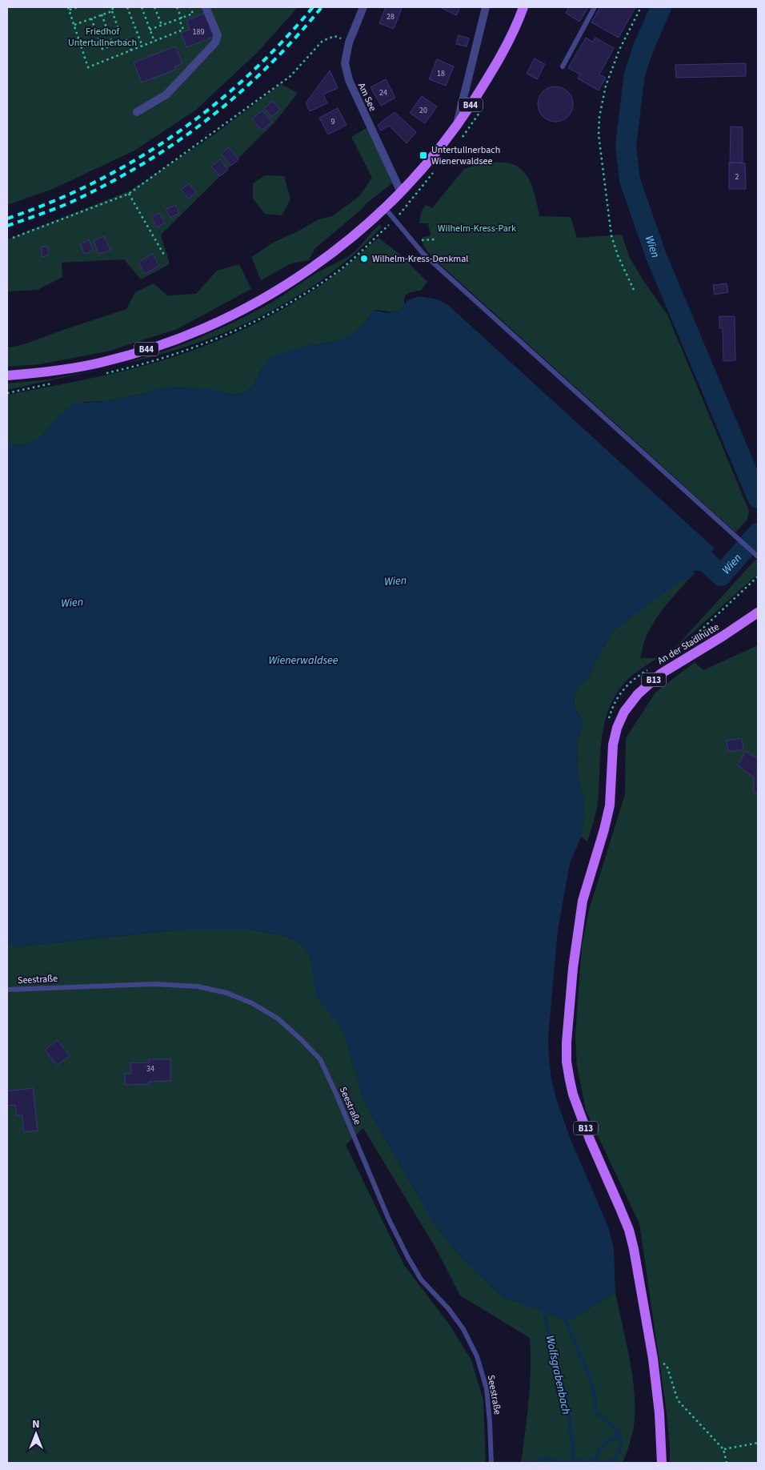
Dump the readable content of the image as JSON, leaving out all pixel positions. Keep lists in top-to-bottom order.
{
  "streets": {
    "main road": ["B44", "An der Stadlhütte", "B13"],
    "street": ["Am See"],
    "lane": ["Seestraße"]
  },
  "crossings": [
    ["Am See", "B44"],
    ["An der Stadlhütte", "B13"]
  ],
  "water": ["Wien", "Wienerwaldsee", "Wolfsgrabenbach"],
  "parks": ["Friedhof Untertullnerbach", "Wilhelm-Kress-Park"],
  "places": {
    "transit": ["Untertullnerbach Wienerwaldsee"],
    "other": ["Wilhelm-Kress-Denkmal"]
  },
  "house_numbers": [
    "28",
    "189",
    "18",
    "24",
    "20",
    "9",
    "2",
    "34"
  ],
  "north": "top"
}
